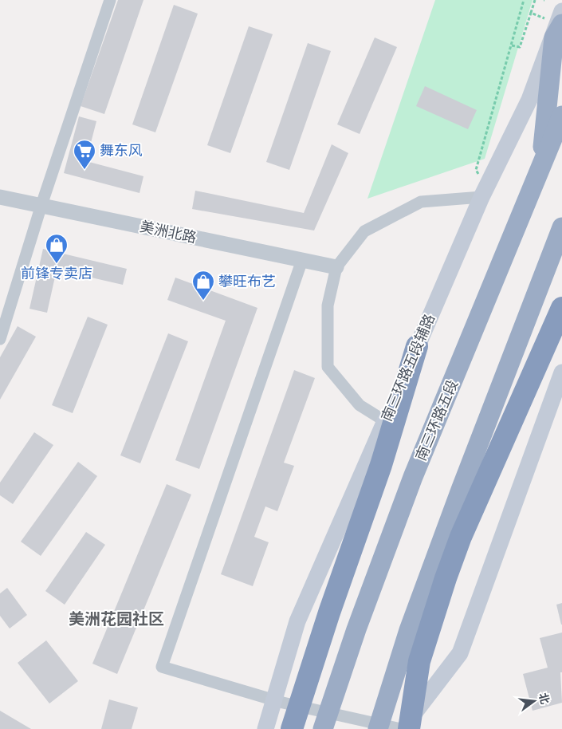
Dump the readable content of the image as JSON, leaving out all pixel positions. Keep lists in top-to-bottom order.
{
  "streets": {
    "highway": ["南三环路五段"],
    "main road": ["南三环路五段辅路"],
    "street": ["美洲北路"]
  },
  "districts": ["美洲花园社区"],
  "places": {
    "supermarket": ["舞东风"],
    "shop": ["前锋专卖店", "攀旺布艺"]
  },
  "north": "right"
}
